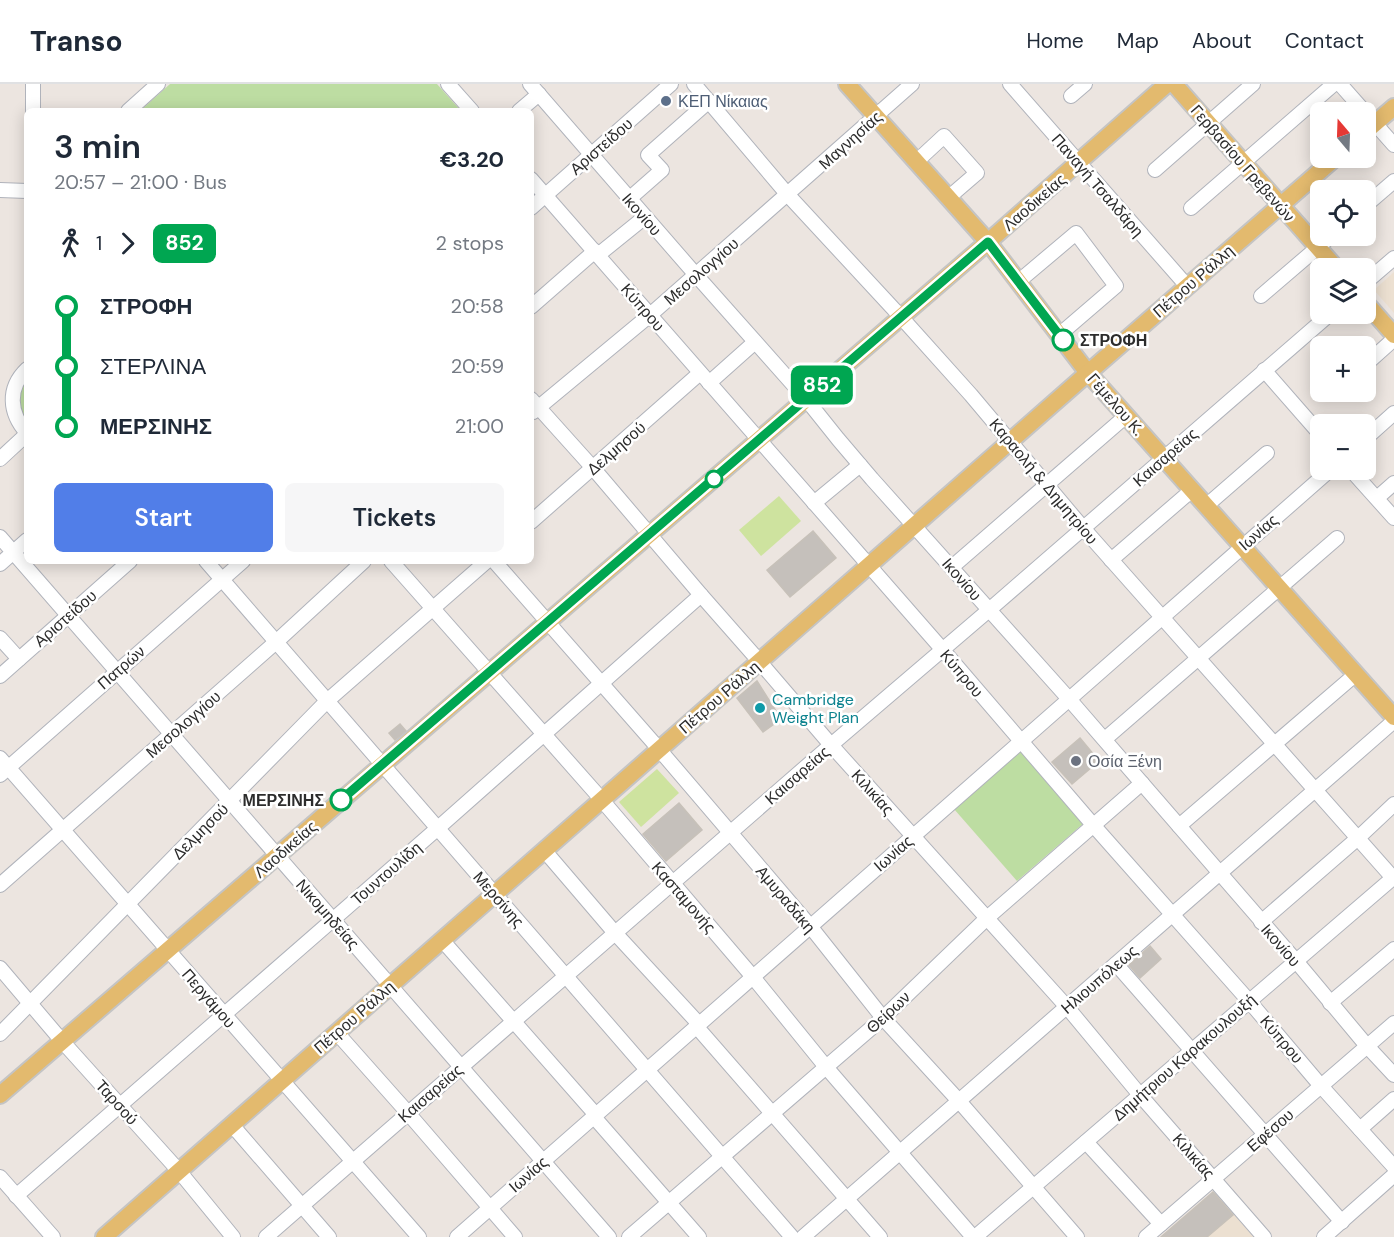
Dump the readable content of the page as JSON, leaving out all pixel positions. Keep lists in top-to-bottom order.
{
  "streets": {
    "main road": [
      "Γερβασίου Γρεβενών",
      "Λαοδικείας",
      "Πέτρου Ράλλη",
      "Γέμελου Κ."
    ],
    "street": [
      "Μαγνησίας",
      "Αριστείδου",
      "Παναγή Τσαλδάρη",
      "Ικονίου",
      "Μεσολογγίου",
      "Κύπρου",
      "Δελμησού",
      "Καισαρείας",
      "Καραολή & Δημητρίου",
      "Ιωνίας",
      "Πατρών",
      "Κιλικίας",
      "Τουντουλίδη",
      "Κασταμονής",
      "Μερσίνης",
      "Αμυραδάκη",
      "Νικομηδείας",
      "Ηλιουπόλεως",
      "Περγάμου",
      "Θείρων",
      "Δημήτριου Καρακουλουξή",
      "Ταρσού",
      "Εφέσου"
    ]
  },
  "crossings": [
    ["Μαγνησίας", "Μεσολογγίου"],
    ["Μαγνησίας", "Γέμελου Κ."],
    ["Μαγνησίας", "Καραολή & Δημητρίου"],
    ["Αριστείδου", "Ικονίου"],
    ["Αριστείδου", "Κύπρου"],
    ["Αριστείδου", "Νικομηδείας"],
    ["Γερβασίου Γρεβενών", "Πέτρου Ράλλη"],
    ["Παναγή Τσαλδάρη", "Λαοδικείας"],
    ["Παναγή Τσαλδάρη", "Πέτρου Ράλλη"],
    ["Λαοδικείας", "Ικονίου"],
    ["Λαοδικείας", "Κύπρου"],
    ["Λαοδικείας", "Γέμελου Κ."],
    ["Λαοδικείας", "Καραολή & Δημητρίου"],
    ["Λαοδικείας", "Κιλικίας"],
    ["Λαοδικείας", "Κασταμονής"],
    ["Λαοδικείας", "Μερσίνης"],
    ["Λαοδικείας", "Αμυραδάκη"],
    ["Λαοδικείας", "Νικομηδείας"],
    ["Λαοδικείας", "Περγάμου"],
    ["Λαοδικείας", "Ταρσού"],
    ["Ικονίου", "Μεσολογγίου"],
    ["Ικονίου", "Πέτρου Ράλλη"],
    ["Ικονίου", "Δελμησού"],
    ["Ικονίου", "Καισαρείας"],
    ["Ικονίου", "Ιωνίας"],
    ["Ικονίου", "Ηλιουπόλεως"],
    ["Ικονίου", "Θείρων"],
    ["Ικονίου", "Δημήτριου Καρακουλουξή"],
    ["Ικονίου", "Εφέσου"],
    ["Μεσολογγίου", "Κύπρου"],
    ["Μεσολογγίου", "Καραολή & Δημητρίου"],
    ["Μεσολογγίου", "Μερσίνης"],
    ["Μεσολογγίου", "Νικομηδείας"],
    ["Μεσολογγίου", "Περγάμου"],
    ["Πέτρου Ράλλη", "Κύπρου"],
    ["Πέτρου Ράλλη", "Γέμελου Κ."],
    ["Πέτρου Ράλλη", "Καραολή & Δημητρίου"],
    ["Πέτρου Ράλλη", "Κιλικίας"],
    ["Πέτρου Ράλλη", "Κασταμονής"],
    ["Πέτρου Ράλλη", "Μερσίνης"],
    ["Πέτρου Ράλλη", "Αμυραδάκη"],
    ["Πέτρου Ράλλη", "Νικομηδείας"],
    ["Πέτρου Ράλλη", "Περγάμου"],
    ["Πέτρου Ράλλη", "Ταρσού"],
    ["Κύπρου", "Δελμησού"],
    ["Κύπρου", "Καισαρείας"],
    ["Κύπρου", "Ιωνίας"],
    ["Κύπρου", "Ηλιουπόλεως"],
    ["Κύπρου", "Θείρων"],
    ["Κύπρου", "Δημήτριου Καρακουλουξή"],
    ["Κύπρου", "Εφέσου"],
    ["Γέμελου Κ.", "Καισαρείας"],
    ["Γέμελου Κ.", "Ιωνίας"],
    ["Γέμελου Κ.", "Ηλιουπόλεως"],
    ["Δελμησού", "Κιλικίας"],
    ["Δελμησού", "Κασταμονής"],
    ["Δελμησού", "Μερσίνης"],
    ["Δελμησού", "Νικομηδείας"],
    ["Δελμησού", "Περγάμου"],
    ["Δελμησού", "Ταρσού"],
    ["Καισαρείας", "Καραολή & Δημητρίου"],
    ["Καισαρείας", "Κιλικίας"],
    ["Καισαρείας", "Κασταμονής"],
    ["Καισαρείας", "Μερσίνης"],
    ["Καισαρείας", "Αμυραδάκη"],
    ["Καισαρείας", "Νικομηδείας"],
    ["Καισαρείας", "Περγάμου"],
    ["Καραολή & Δημητρίου", "Ιωνίας"],
    ["Καραολή & Δημητρίου", "Ηλιουπόλεως"],
    ["Καραολή & Δημητρίου", "Δημήτριου Καρακουλουξή"],
    ["Ιωνίας", "Κιλικίας"],
    ["Ιωνίας", "Κασταμονής"],
    ["Ιωνίας", "Μερσίνης"],
    ["Ιωνίας", "Αμυραδάκη"],
    ["Ιωνίας", "Νικομηδείας"],
    ["Πατρών", "Μερσίνης"],
    ["Πατρών", "Νικομηδείας"],
    ["Πατρών", "Περγάμου"],
    ["Κιλικίας", "Τουντουλίδη"],
    ["Κιλικίας", "Ηλιουπόλεως"],
    ["Κιλικίας", "Θείρων"],
    ["Κιλικίας", "Δημήτριου Καρακουλουξή"],
    ["Κιλικίας", "Εφέσου"],
    ["Τουντουλίδη", "Κασταμονής"],
    ["Τουντουλίδη", "Μερσίνης"],
    ["Τουντουλίδη", "Αμυραδάκη"],
    ["Τουντουλίδη", "Νικομηδείας"],
    ["Τουντουλίδη", "Περγάμου"],
    ["Τουντουλίδη", "Ταρσού"],
    ["Κασταμονής", "Ηλιουπόλεως"],
    ["Κασταμονής", "Θείρων"],
    ["Κασταμονής", "Δημήτριου Καρακουλουξή"],
    ["Μερσίνης", "Θείρων"],
    ["Αμυραδάκη", "Ηλιουπόλεως"],
    ["Αμυραδάκη", "Θείρων"],
    ["Αμυραδάκη", "Δημήτριου Καρακουλουξή"]
  ],
  "places": [
    "ΚΕΠ Νίκαιας",
    "ΣΤΡΟΦΗ",
    "Cambridge Weight Plan",
    "Οσία Ξένη",
    "ΜΕΡΣΙΝΗΣ"
  ],
  "lines": ["bus line 852"],
  "north": "top",
  "page": {
    "header": "Transo",
    "nav": [
      "Home",
      "Map",
      "About",
      "Contact"
    ],
    "on_map": "852",
    "map_buttons": ["+", "−"],
    "heading": ["3 min", "20:57 – 21:00 · Bus", "€3.20"],
    "legs": ["1", "852", "2 stops"],
    "list": [
      {
        "name": "ΣΤΡΟΦΗ",
        "value": "20:58"
      },
      {
        "name": "ΣΤΕΡΛΙΝΑ",
        "value": "20:59"
      },
      {
        "name": "ΜΕΡΣΙΝΗΣ",
        "value": "21:00"
      }
    ],
    "buttons": ["Start", "Tickets"]
  }
}
